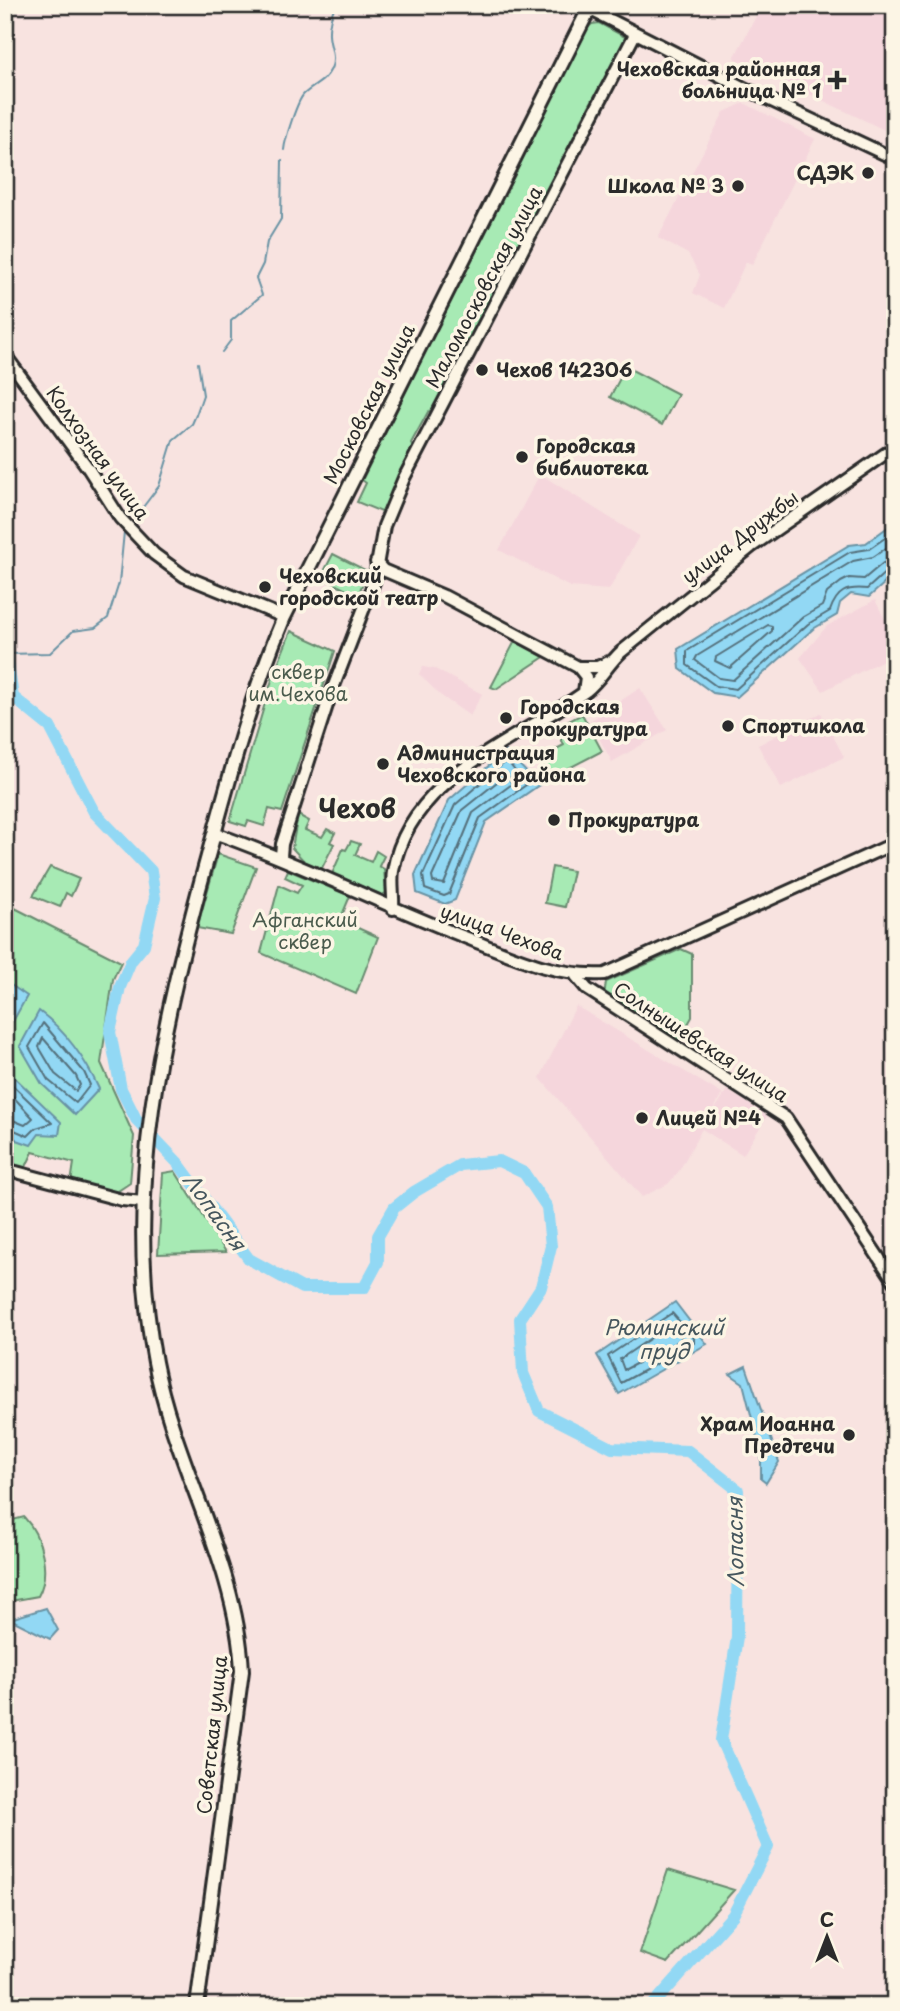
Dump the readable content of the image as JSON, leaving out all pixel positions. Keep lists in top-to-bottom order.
{
  "streets": {
    "main road": ["Московская улица", "Советская улица"],
    "street": [
      "Маломосковская улица",
      "Колхозная улица",
      "улица Дружбы",
      "улица Чехова",
      "Солнышевская улица"
    ]
  },
  "crossings": [
    ["Московская улица", "Колхозная улица"],
    ["Московская улица", "улица Чехова"],
    ["Московская улица", "Советская улица"],
    ["улица Дружбы", "улица Чехова"],
    ["улица Чехова", "Солнышевская улица"]
  ],
  "districts": ["Чехов"],
  "water": ["Лопасня", "Рюминский пруд"],
  "parks": ["сквер им.Чехова", "Афганский сквер"],
  "places": {
    "health": ["Чеховская районная больница № 1"],
    "other": [
      "СДЭК",
      "Школа № 3",
      "Чехов 142306",
      "Городская библиотека",
      "Чеховский городской театр",
      "Городская прокуратура",
      "Спортшкола",
      "Администрация Чеховского района",
      "Прокуратура",
      "Лицей №4",
      "Храм Иоанна Предтечи"
    ]
  },
  "north": "top"
}
